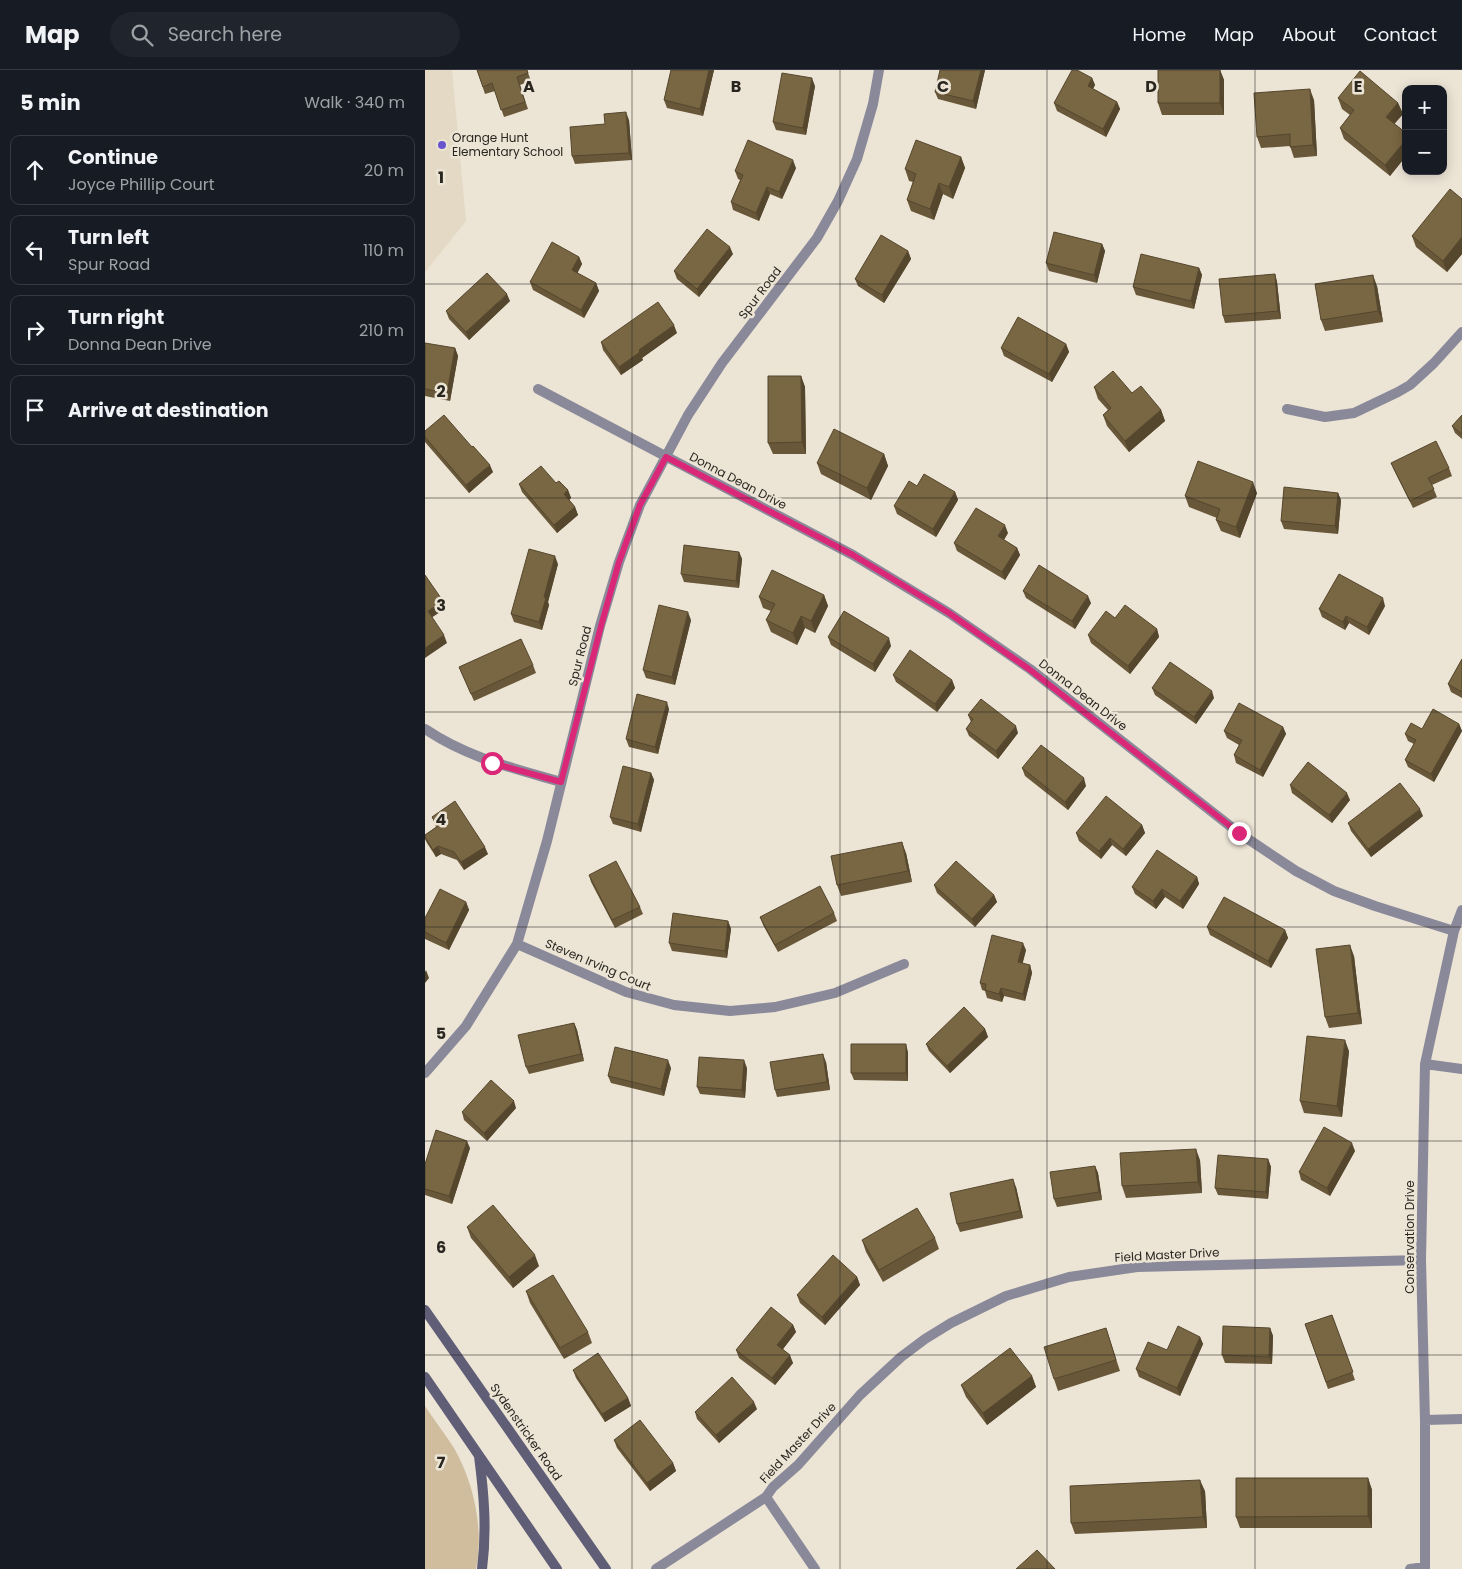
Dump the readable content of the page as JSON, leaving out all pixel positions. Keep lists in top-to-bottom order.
{
  "streets": {
    "main road": ["Sydenstricker Road"],
    "street": [
      "Spur Road",
      "Donna Dean Drive",
      "Steven Irving Court",
      "Conservation Drive",
      "Field Master Drive"
    ]
  },
  "crossings": [
    ["Spur Road", "Donna Dean Drive"],
    ["Spur Road", "Steven Irving Court"],
    ["Donna Dean Drive", "Conservation Drive"],
    ["Conservation Drive", "Field Master Drive"]
  ],
  "places": ["Orange Hunt Elementary School"],
  "page": {
    "header": "Map",
    "search": "Search here",
    "nav": [
      "Home",
      "Map",
      "About",
      "Contact"
    ],
    "heading": ["5 min", "Walk · 340 m"],
    "map_buttons": ["+", "−"],
    "list": [
      ["Continue", "Joyce Phillip Court", "20 m"],
      ["Turn left", "Spur Road", "110 m"],
      ["Turn right", "Donna Dean Drive", "210 m"],
      "Arrive at destination"
    ]
  },
  "grid": {
    "columns": [
      "A",
      "B",
      "C",
      "D",
      "E"
    ],
    "rows": [
      "1",
      "2",
      "3",
      "4",
      "5",
      "6",
      "7"
    ]
  }
}
